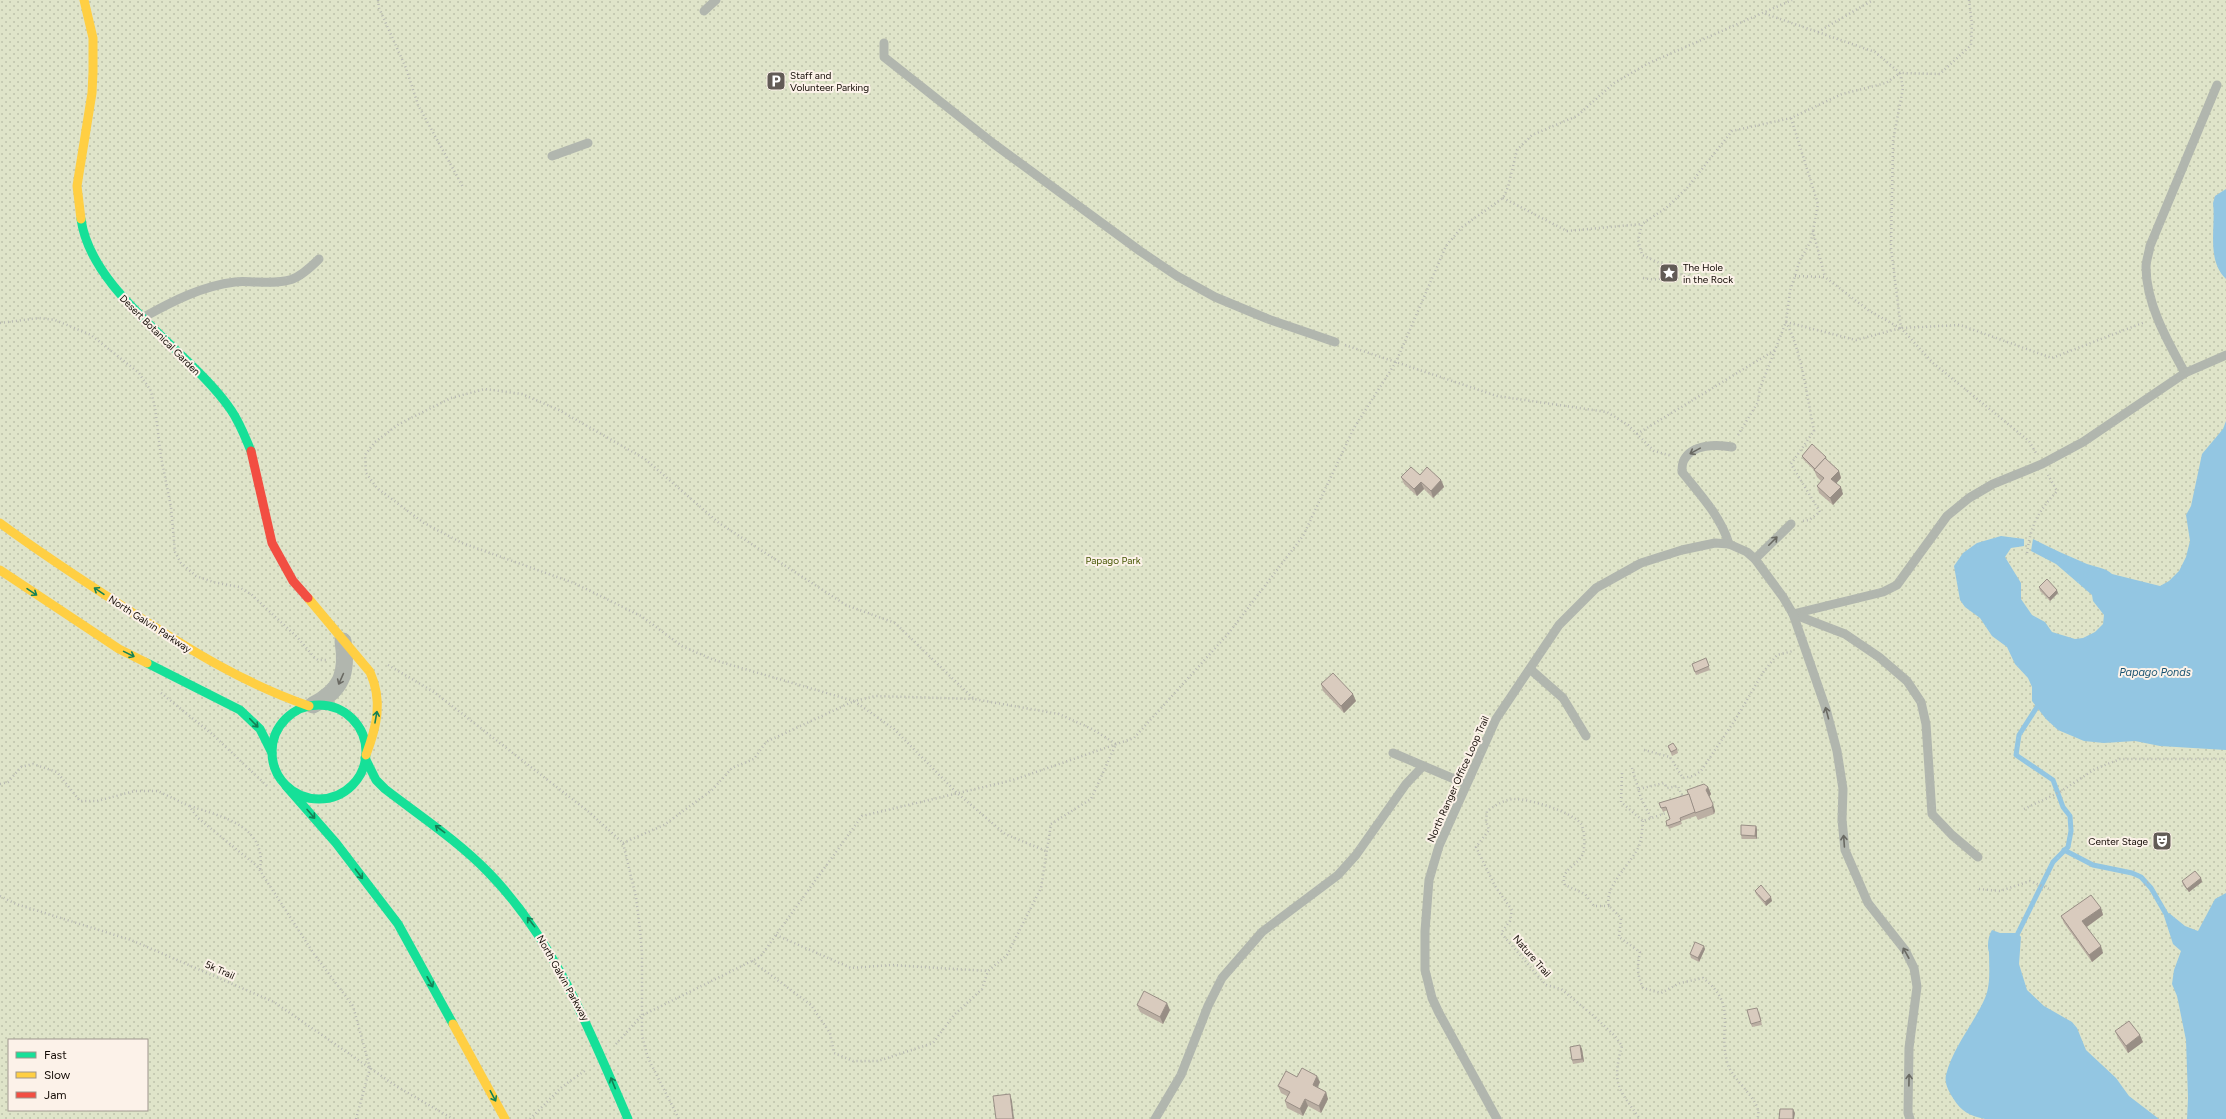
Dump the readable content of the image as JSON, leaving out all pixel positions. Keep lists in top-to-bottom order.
{
  "streets": {
    "main road": ["Desert Botanical Garden", "North Galvin Parkway"],
    "lane": ["North Ranger Office Loop Trail"],
    "path": ["Nature Trail", "5k Trail"]
  },
  "crossings": [
    ["Desert Botanical Garden", "North Galvin Parkway"]
  ],
  "one_way": ["North Ranger Office Loop Trail"],
  "water": ["Papago Ponds"],
  "parks": ["Papago Park"],
  "places": {
    "parking": ["Staff and Volunteer Parking"],
    "place": ["The Hole in the Rock"],
    "theatre": ["Center Stage"]
  },
  "legend": ["Fast", "Slow", "Jam"]
}
